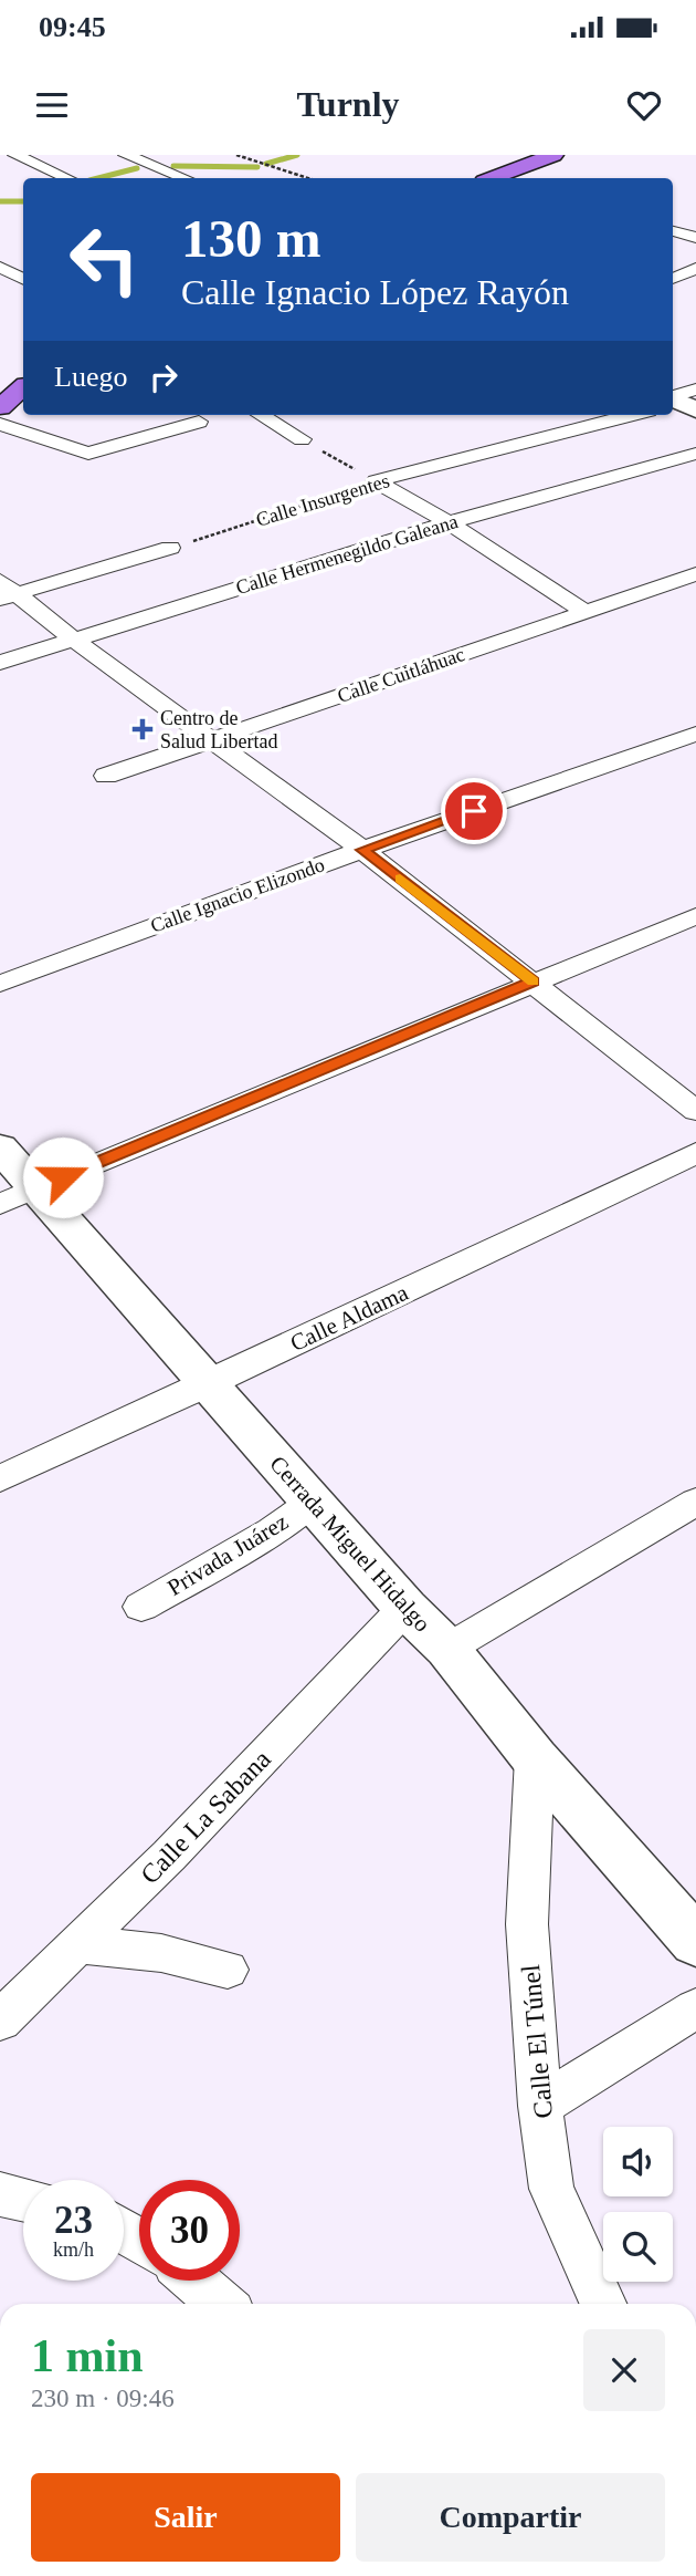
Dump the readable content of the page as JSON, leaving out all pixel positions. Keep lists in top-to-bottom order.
{
  "streets": {
    "street": [
      "Calle Insurgentes",
      "Calle Hermenegildo Galeana",
      "Calle Cuitláhuac",
      "Calle Ignacio Elizondo",
      "Calle Aldama",
      "Cerrada Miguel Hidalgo",
      "Privada Juárez",
      "Calle La Sabana",
      "Calle El Túnel"
    ]
  },
  "crossings": [
    ["Calle Aldama", "Cerrada Miguel Hidalgo"],
    ["Cerrada Miguel Hidalgo", "Privada Juárez"],
    ["Cerrada Miguel Hidalgo", "Calle La Sabana"],
    ["Cerrada Miguel Hidalgo", "Calle El Túnel"]
  ],
  "places": {
    "health": ["Centro de Salud Libertad"]
  },
  "page": {
    "status": "09:45",
    "header": "Turnly",
    "turn": ["130 m", "Calle Ignacio López Rayón"],
    "then": "Luego",
    "speed": "23 km/h",
    "limit": "30",
    "heading": ["1 min", "230 m · 09:46"],
    "buttons": ["Salir", "Compartir"]
  }
}
